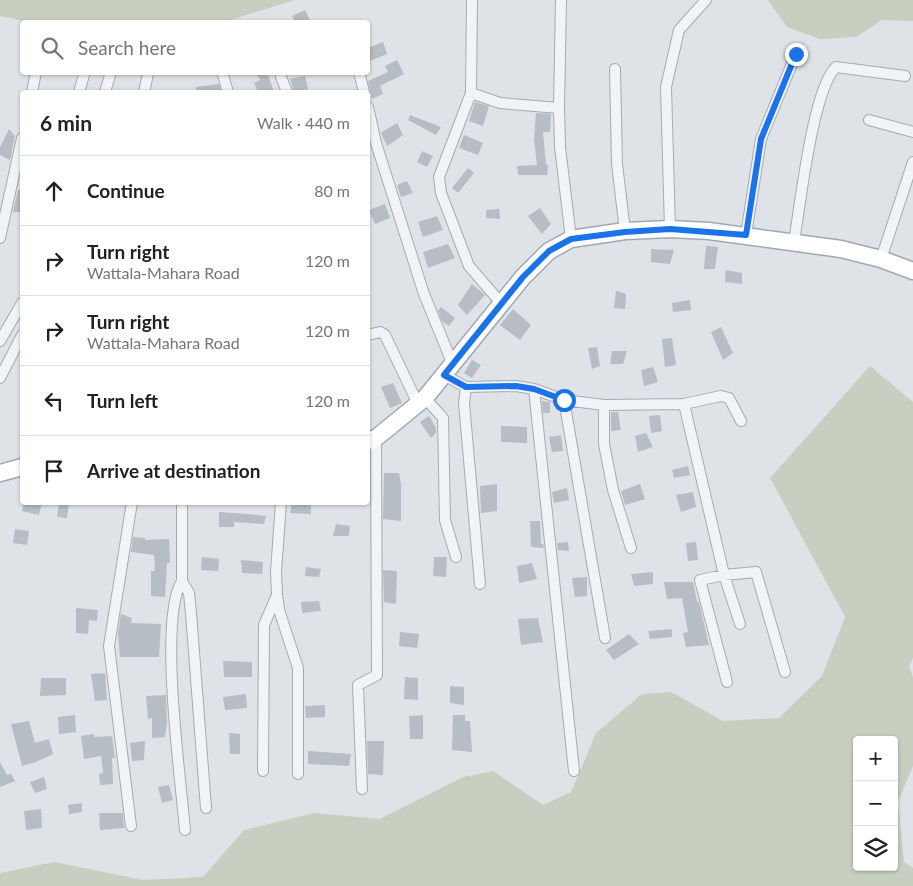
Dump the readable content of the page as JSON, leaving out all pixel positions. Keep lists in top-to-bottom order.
{
  "page": {
    "search": "Search here",
    "heading": ["6 min", "Walk · 440 m"],
    "list": [
      ["Continue", "80 m"],
      ["Turn right", "Wattala-Mahara Road", "120 m"],
      ["Turn right", "Wattala-Mahara Road", "120 m"],
      ["Turn left", "120 m"],
      "Arrive at destination"
    ],
    "map_buttons": ["+", "−"]
  }
}
